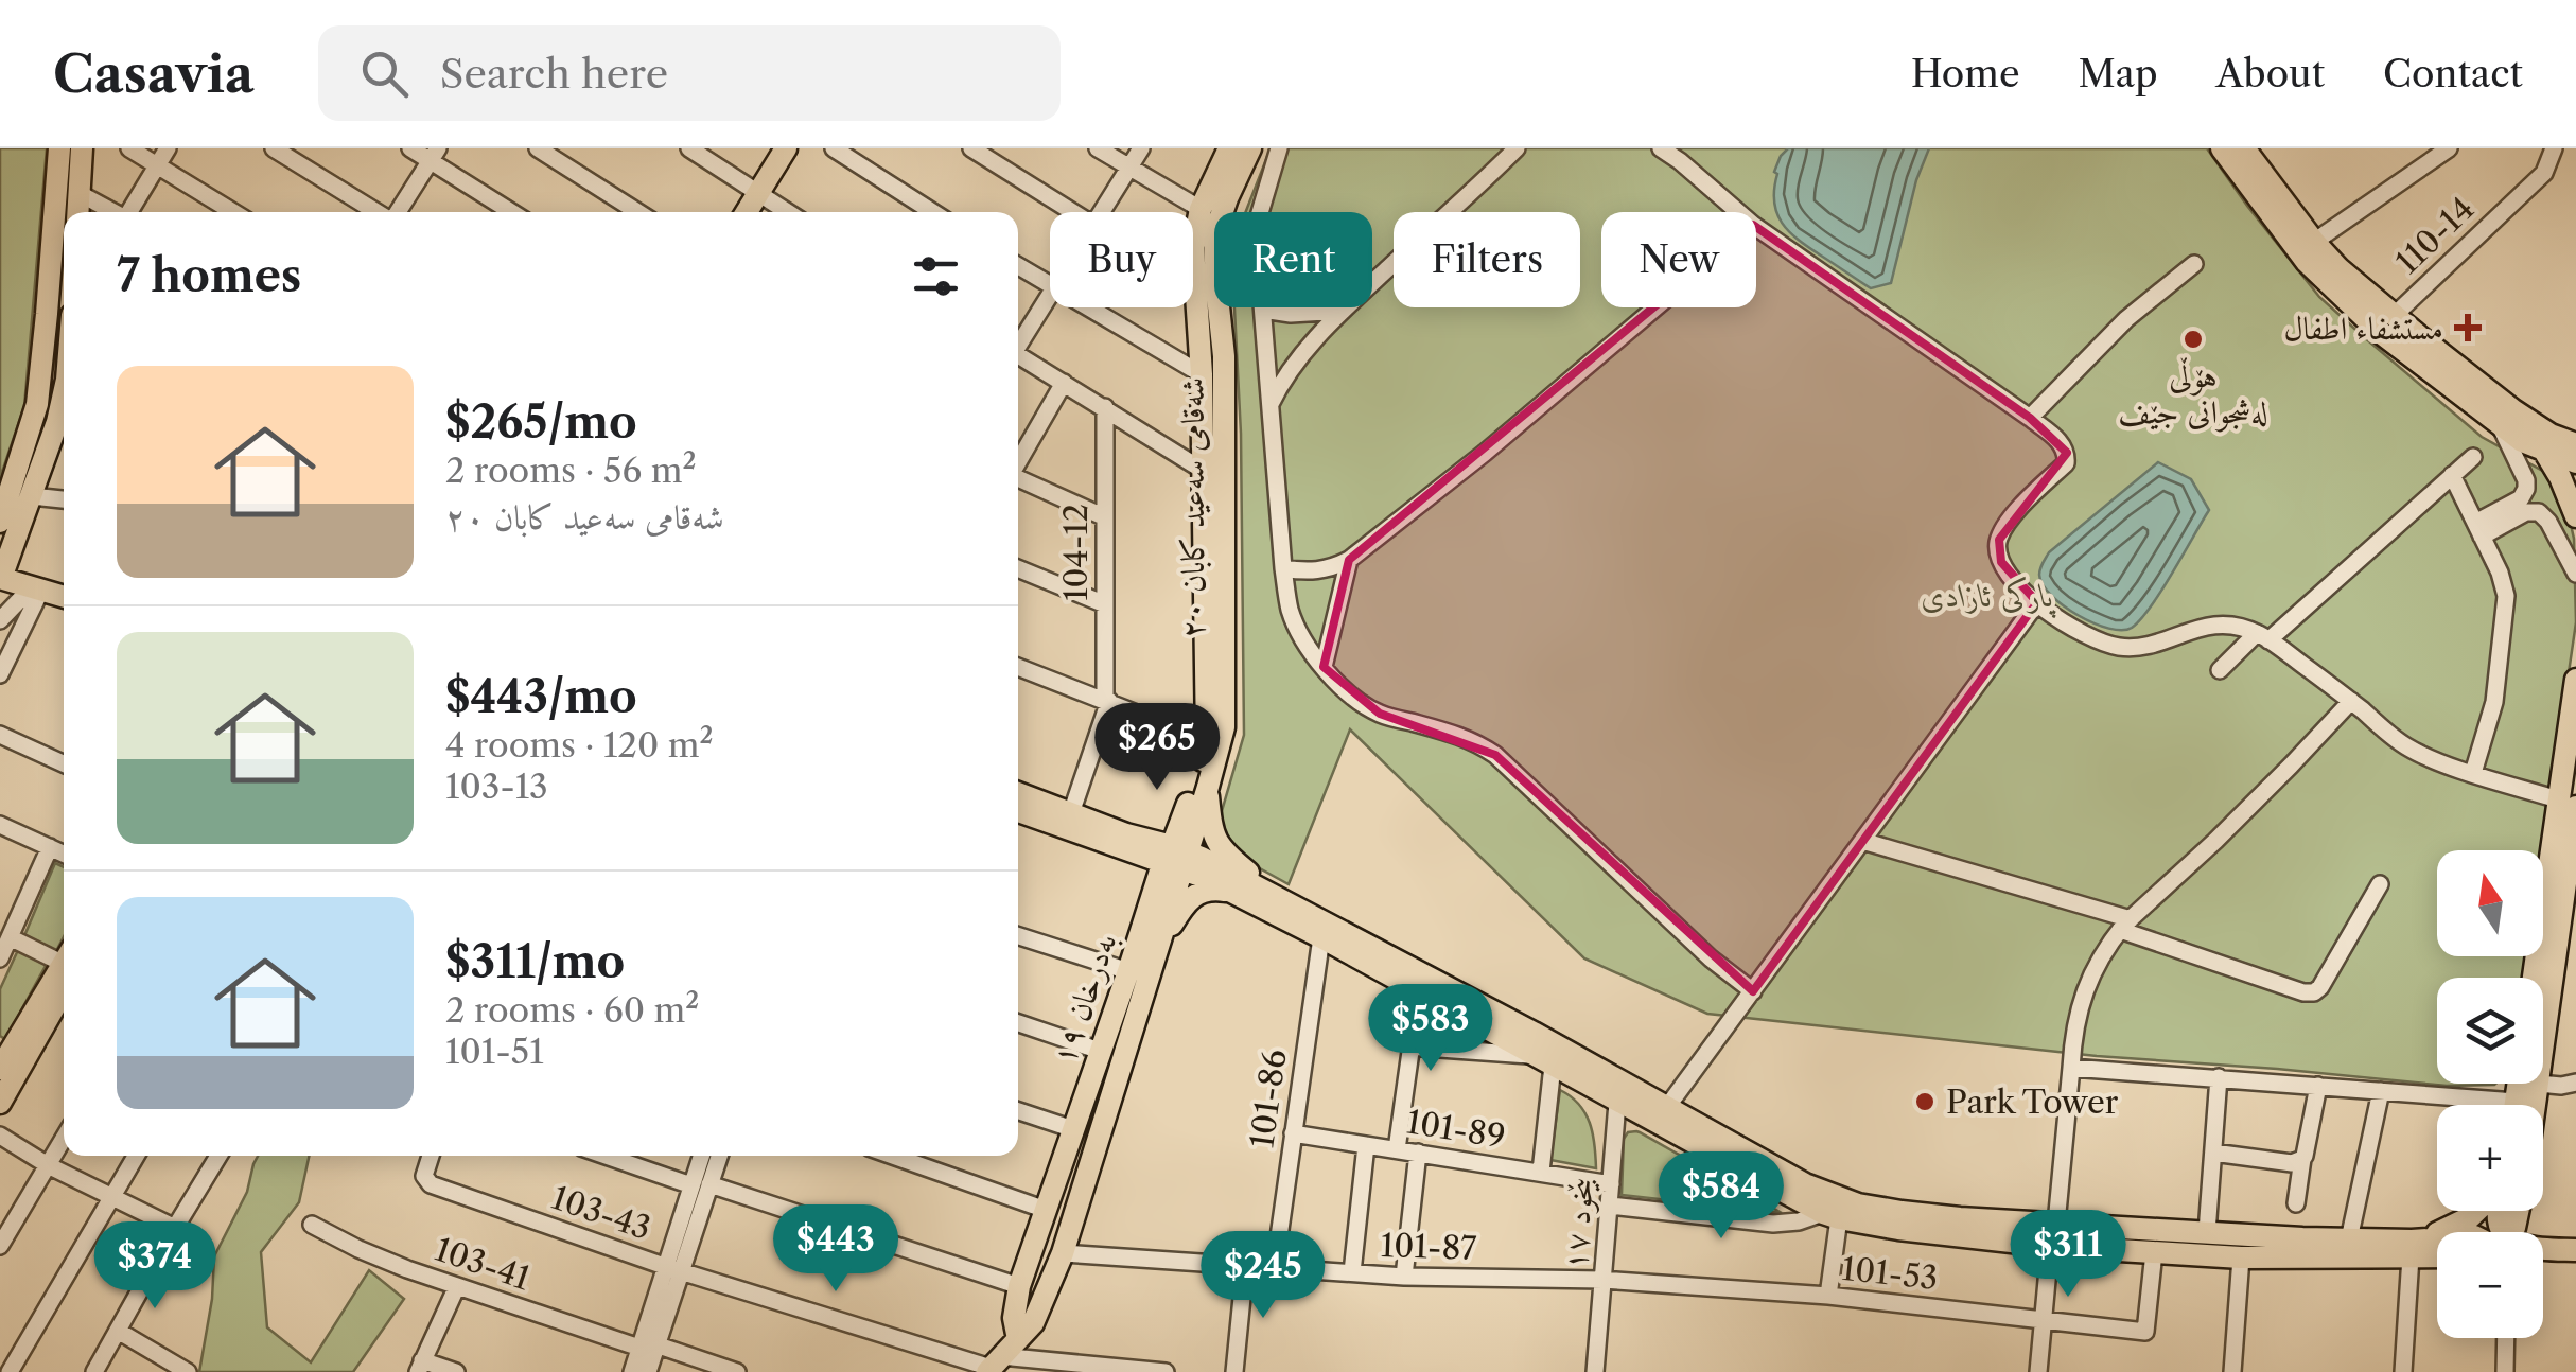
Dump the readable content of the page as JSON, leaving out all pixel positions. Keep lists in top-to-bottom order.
{
  "streets": {
    "main road": ["شەقامی سەعید کابان ٢٠", "بەدرخان ١٩"],
    "street": [
      "110-14",
      "104-12",
      "101-86",
      "101-89",
      "103-43",
      "بێخود ١٧",
      "101-87",
      "103-41",
      "101-53"
    ]
  },
  "crossings": [
    ["شەقامی سەعید کابان ٢٠", "بەدرخان ١٩"],
    ["بەدرخان ١٩", "101-87"],
    ["101-86", "101-89"],
    ["101-86", "101-87"],
    ["101-89", "بێخود ١٧"],
    ["بێخود ١٧", "101-87"],
    ["بێخود ١٧", "101-53"],
    ["101-87", "101-53"]
  ],
  "parks": ["پارکی ئازادی"],
  "places": {
    "health": ["مستشفاء اطفال"],
    "other": ["هۆڵی لەشجوانی جێف", "Park Tower"]
  },
  "north": "top",
  "page": {
    "header": "Casavia",
    "search": "Search here",
    "nav": [
      "Home",
      "Map",
      "About",
      "Contact"
    ],
    "chip": [
      "Buy",
      "Rent",
      "Filters",
      "New"
    ],
    "heading": "7 homes",
    "list": [
      {
        "name": "$265/mo",
        "note": "2 rooms · 56 m² · شەقامی سەعید کابان ٢٠"
      },
      {
        "name": "$443/mo",
        "note": "4 rooms · 120 m² · 103-13"
      },
      {
        "name": "$311/mo",
        "note": "2 rooms · 60 m² · 101-51"
      }
    ],
    "price": [
      "$265",
      "$583",
      "$584",
      "$443",
      "$311",
      "$374",
      "$245"
    ],
    "map_buttons": ["+", "−"]
  }
}
